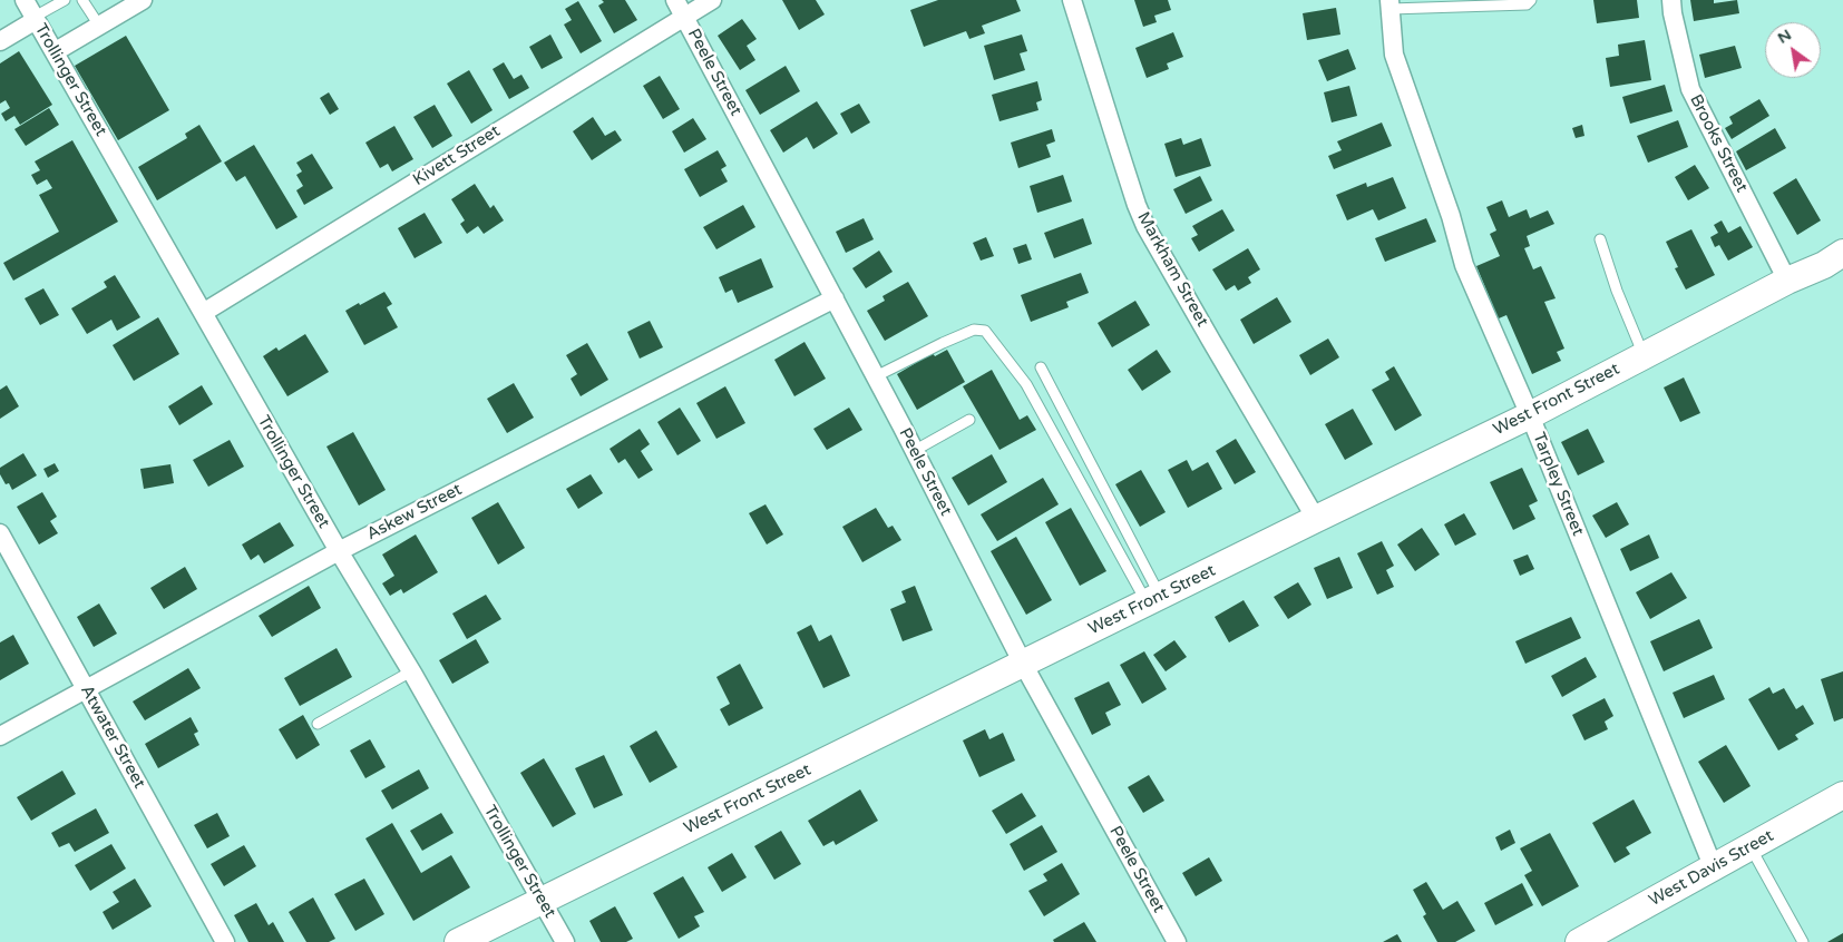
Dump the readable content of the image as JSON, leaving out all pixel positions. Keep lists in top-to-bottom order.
{
  "streets": {
    "street": [
      "Peele Street",
      "Trollinger Street",
      "Brooks Street",
      "Kivett Street",
      "Markham Street",
      "West Front Street",
      "Tarpley Street",
      "Askew Street",
      "Atwater Street",
      "West Davis Street"
    ]
  },
  "crossings": [
    ["Peele Street", "Kivett Street"],
    ["Peele Street", "West Front Street"],
    ["Peele Street", "Askew Street"],
    ["Trollinger Street", "Kivett Street"],
    ["Trollinger Street", "West Front Street"],
    ["Trollinger Street", "Askew Street"],
    ["Brooks Street", "West Front Street"],
    ["Markham Street", "West Front Street"],
    ["West Front Street", "Tarpley Street"],
    ["Tarpley Street", "West Davis Street"],
    ["Askew Street", "Atwater Street"]
  ],
  "north": "top left"
}
